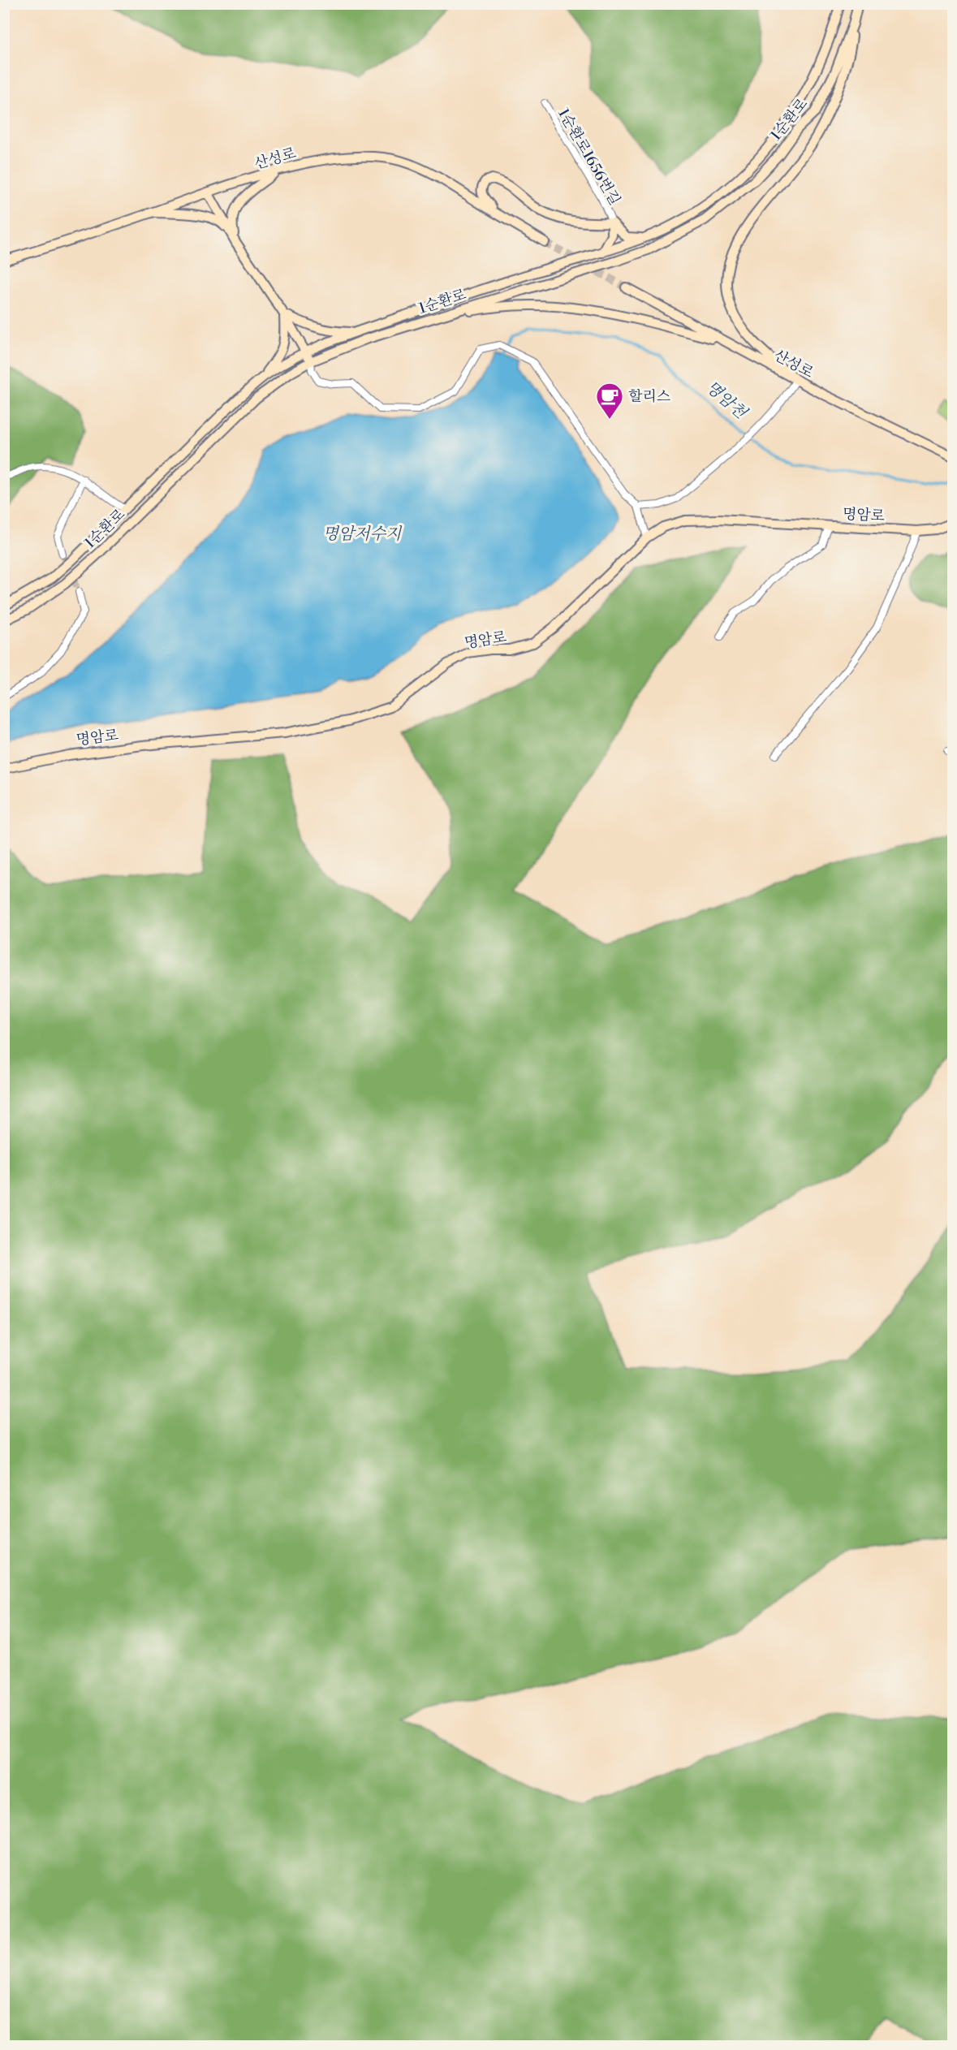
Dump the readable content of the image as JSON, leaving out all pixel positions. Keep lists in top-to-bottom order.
{
  "streets": {
    "street": [
      "1순환로",
      "1순환로1656번길",
      "산성로",
      "명암로"
    ]
  },
  "water": ["명암천", "명암저수지"],
  "places": {
    "cafe": ["할리스"]
  }
}
